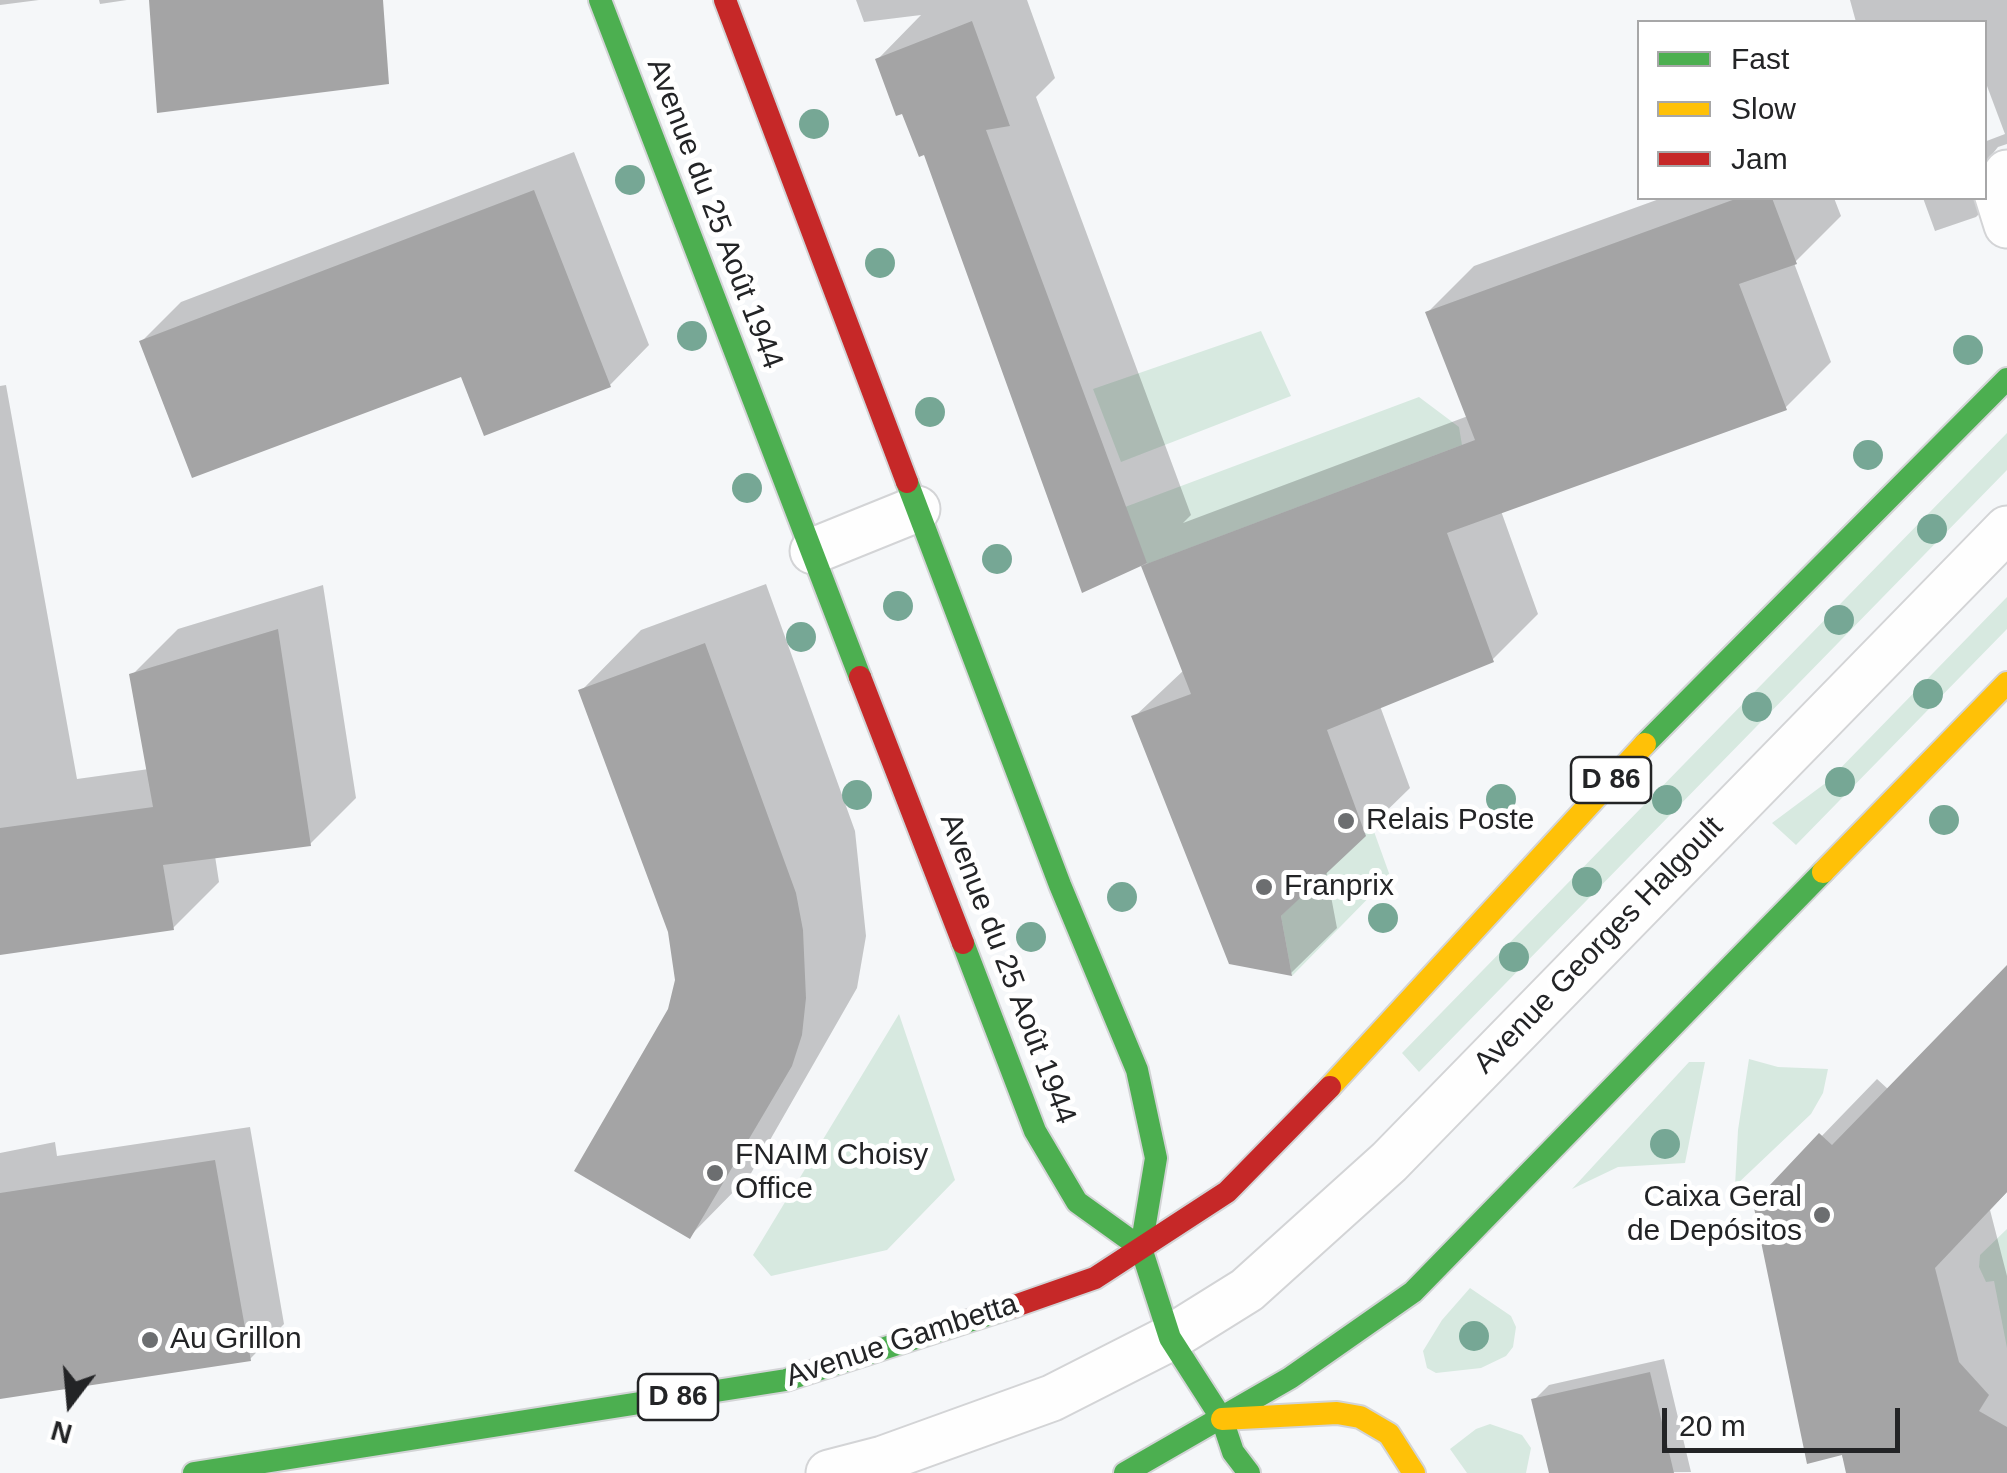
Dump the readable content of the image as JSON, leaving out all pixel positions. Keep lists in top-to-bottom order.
{
  "streets": {
    "main road": ["Avenue du 25 Août 1944", "D 86", "Avenue Gambetta"],
    "lane": ["Avenue Georges Halgoult"]
  },
  "crossings": [
    ["Avenue du 25 Août 1944", "Avenue Gambetta"]
  ],
  "places": [
    "Relais Poste",
    "Franprix",
    "FNAIM Choisy Office",
    "Caixa Geral de Depósitos",
    "Au Grillon"
  ],
  "legend": ["Fast", "Slow", "Jam"],
  "scale_bar": "20 m",
  "north": "bottom"
}
